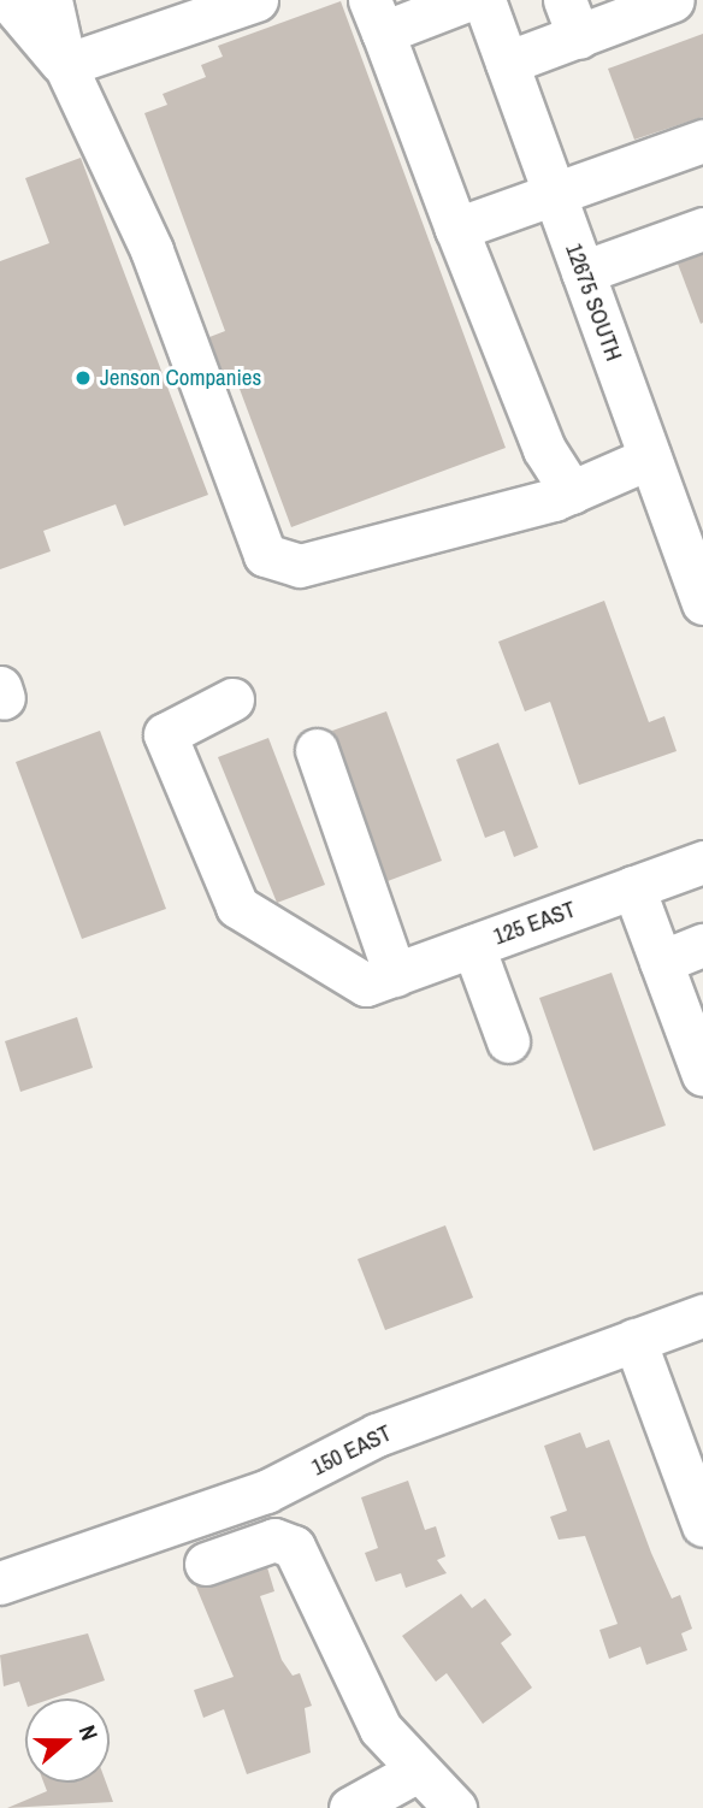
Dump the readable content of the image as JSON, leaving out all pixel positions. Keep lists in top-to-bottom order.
{
  "streets": {
    "street": ["12675 SOUTH", "125 EAST", "150 EAST"]
  },
  "places": ["Jenson Companies"],
  "north": "right"
}
